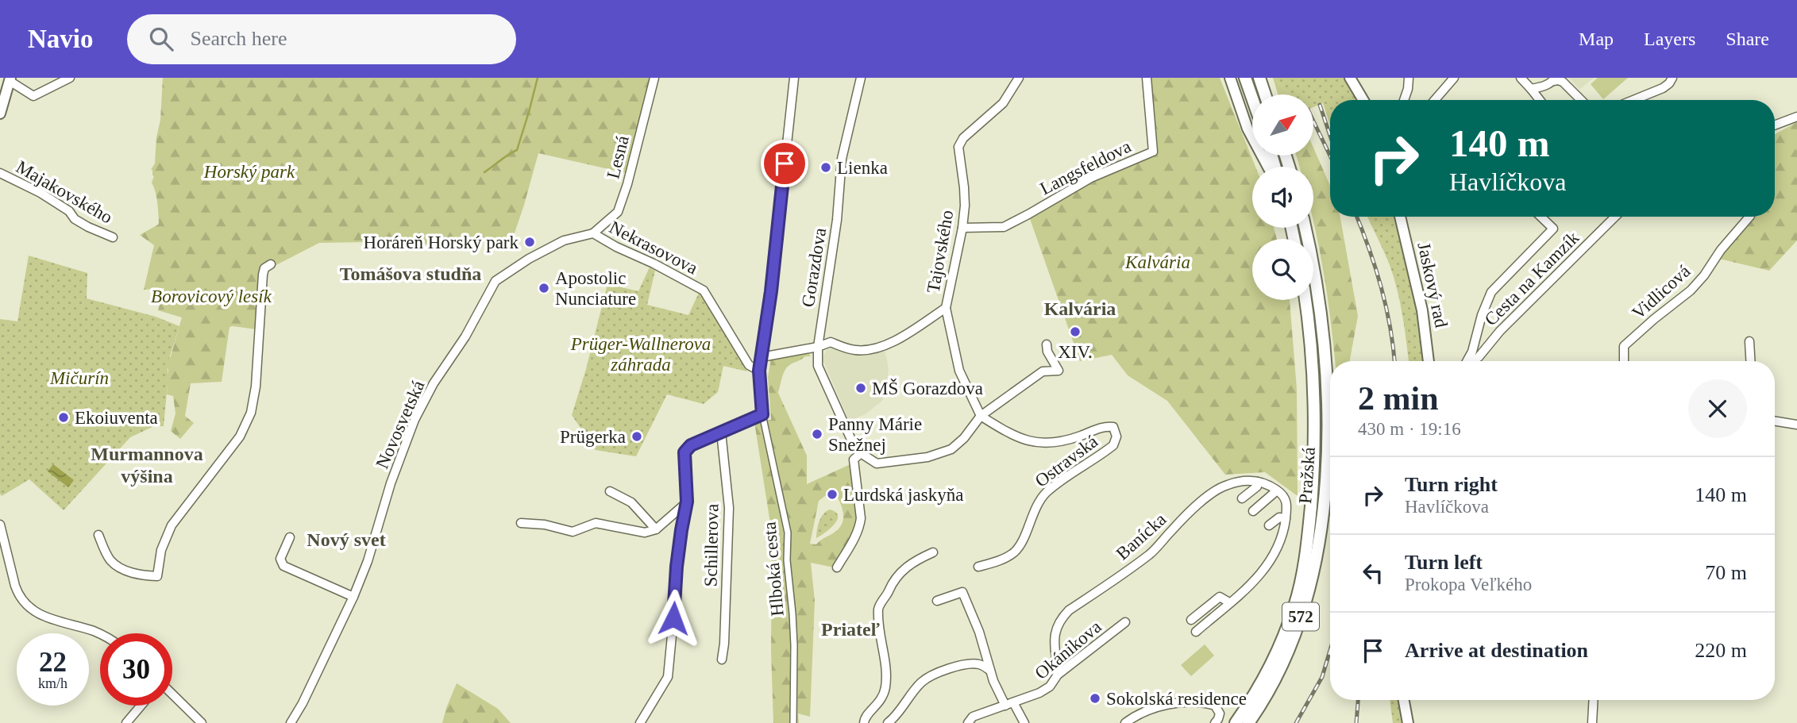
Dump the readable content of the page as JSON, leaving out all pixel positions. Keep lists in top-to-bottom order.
{
  "streets": {
    "main road": ["Pražská", "572"],
    "street": [
      "Lesná",
      "Langsfeldova",
      "Majakovského",
      "Nekrasovova",
      "Tajovského",
      "Gorazdova",
      "Cesta na Kamzík",
      "Jaskový rad",
      "Vidlicová",
      "Novosvetská",
      "Ostravská",
      "Banícka",
      "Schillerova",
      "Hlboká cesta",
      "Okánikova"
    ]
  },
  "crossings": [
    ["Lesná", "Nekrasovova"],
    ["Langsfeldova", "Tajovského"],
    ["Nekrasovova", "Novosvetská"],
    ["Tajovského", "Ostravská"],
    ["Banícka", "Okánikova"]
  ],
  "districts": [
    "Tomášova studňa",
    "Kalvária",
    "Murmannova výšina",
    "Nový svet",
    "Priateľ"
  ],
  "parks": [
    "Horský park",
    "Kalvária",
    "Borovicový lesík",
    "Prüger-Wallnerova záhrada",
    "Mičurín"
  ],
  "places": [
    "Lienka",
    "Horáreň Horský park",
    "Apostolic Nunciature",
    "XIV.",
    "MŠ Gorazdova",
    "Ekoiuventa",
    "Panny Márie Snežnej",
    "Prügerka",
    "Lurdská jaskyňa",
    "Sokolská residence"
  ],
  "north": "top right",
  "page": {
    "header": "Navio",
    "search": "Search here",
    "nav": ["Map", "Layers", "Share"],
    "turn": ["140 m", "Havlíčkova"],
    "heading": ["2 min", "430 m · 19:16"],
    "list": [
      {
        "name": "Turn right",
        "note": "Havlíčkova",
        "value": "140 m"
      },
      {
        "name": "Turn left",
        "note": "Prokopa Veľkého",
        "value": "70 m"
      },
      {
        "name": "Arrive at destination",
        "value": "220 m"
      }
    ],
    "speed": "22 km/h",
    "limit": "30"
  }
}
